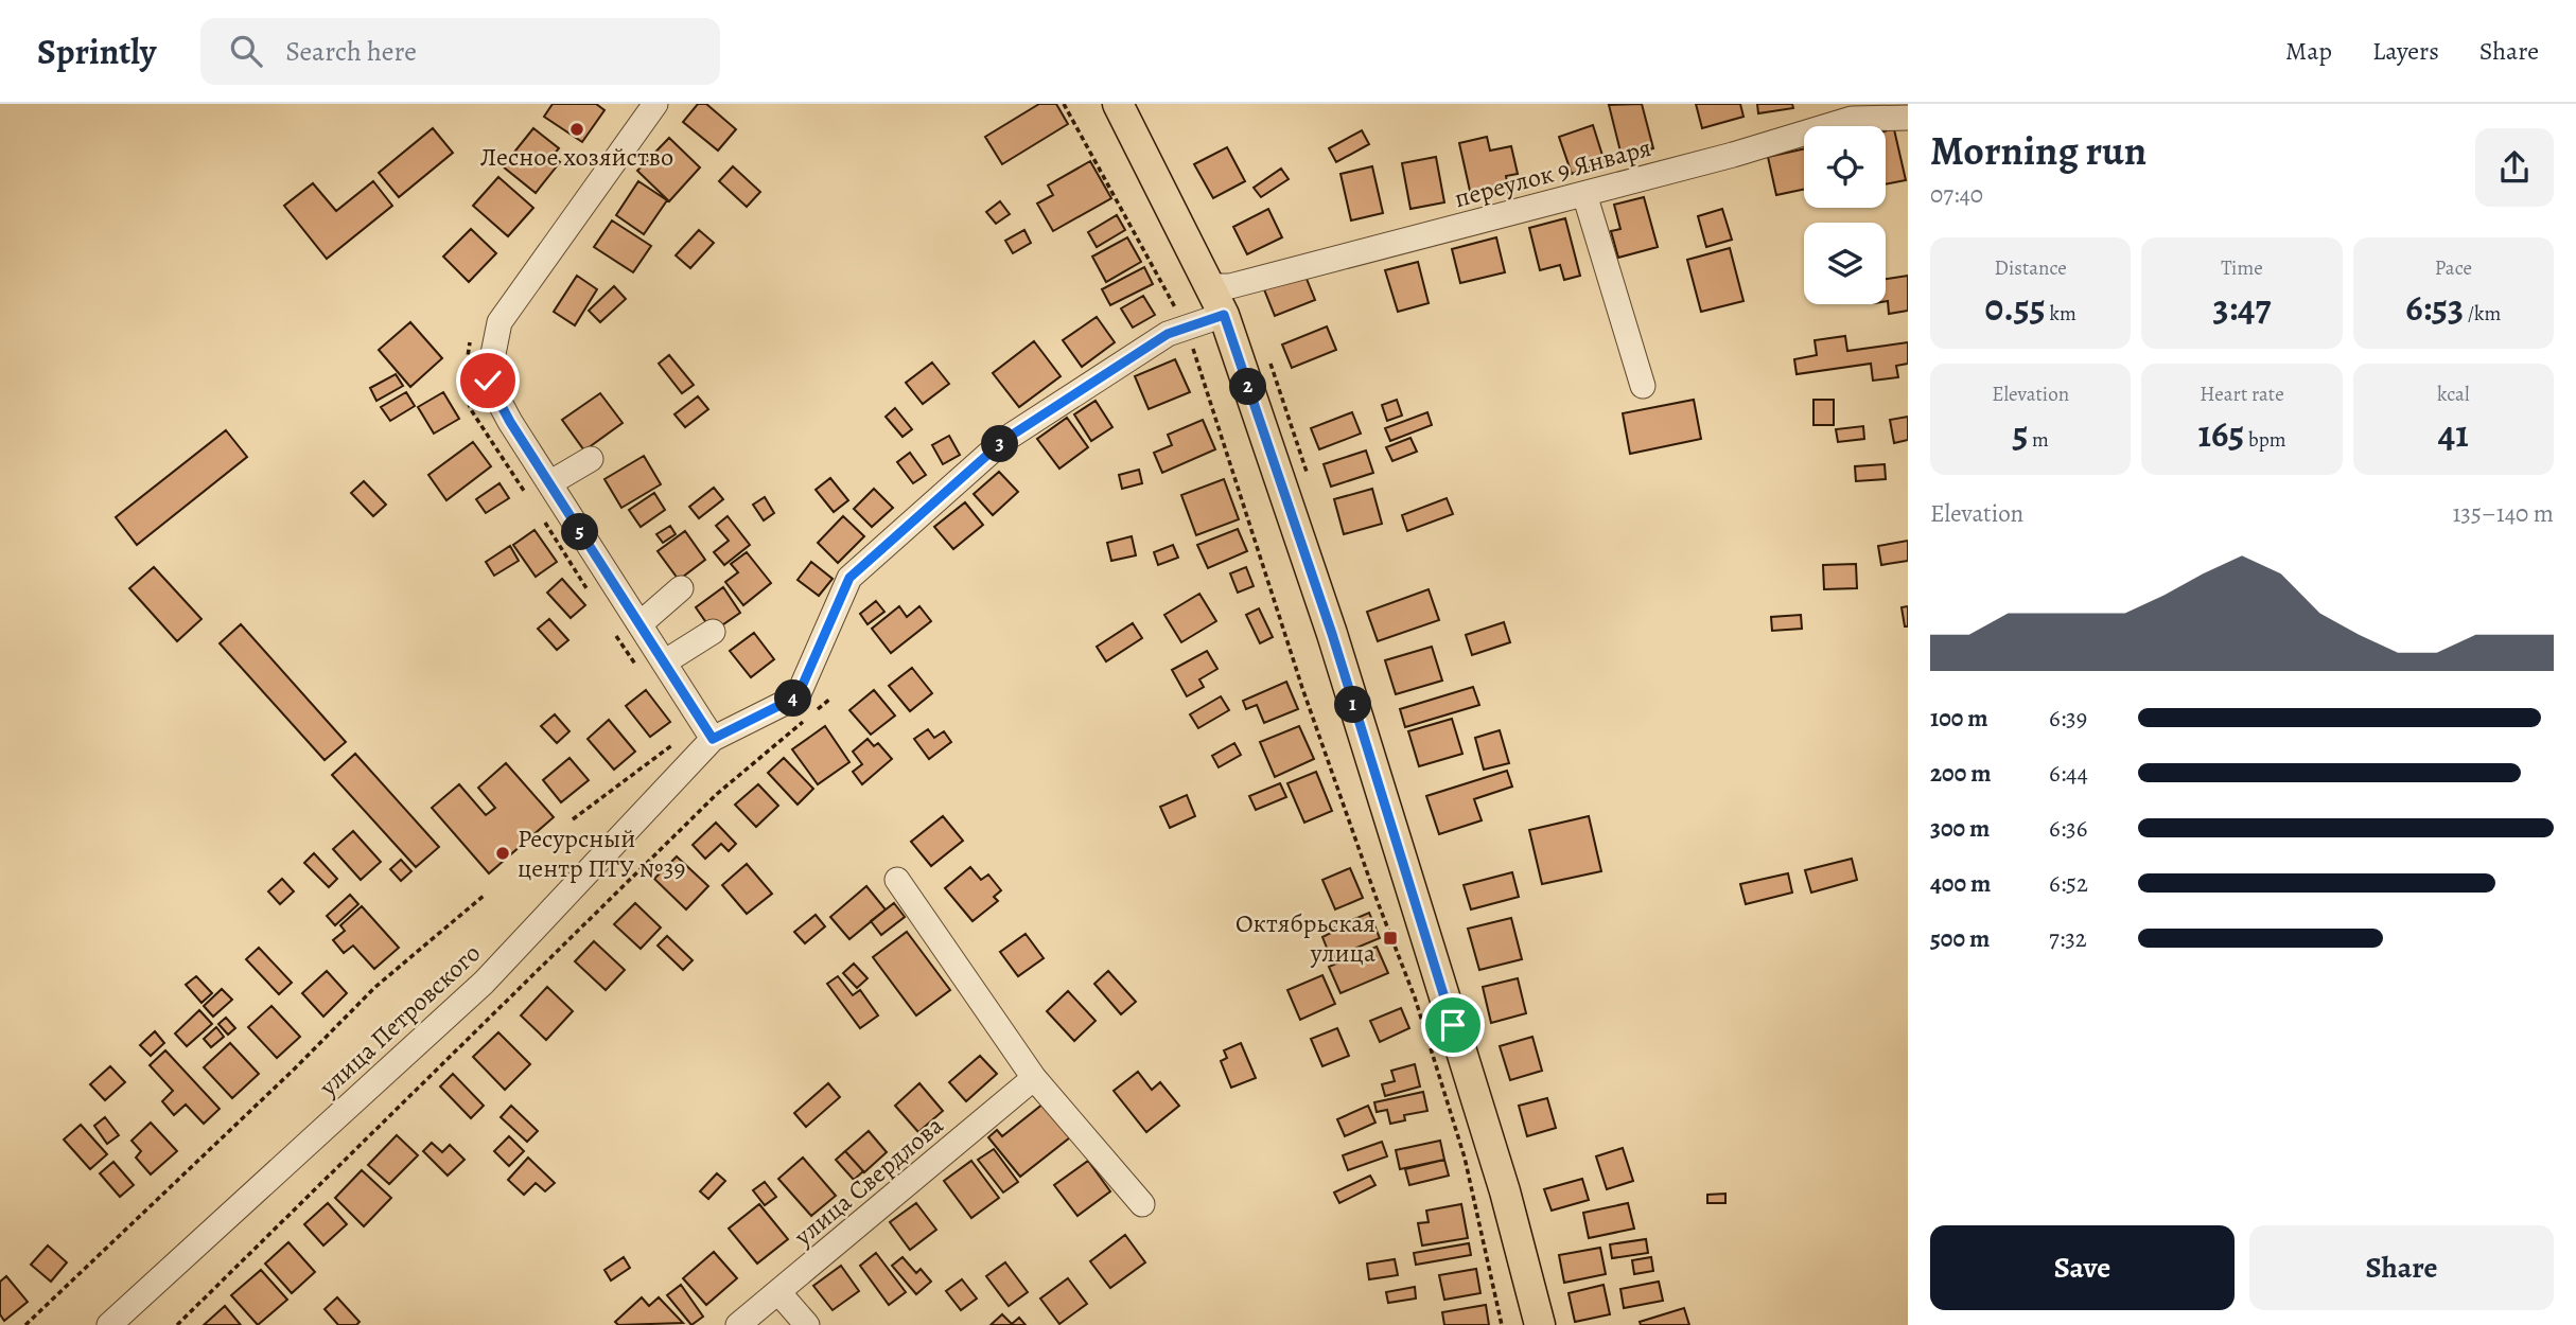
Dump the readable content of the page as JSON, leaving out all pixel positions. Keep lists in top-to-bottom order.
{
  "streets": {
    "street": ["переулок 9 Января", "улица Петровского", "улица Свердлова"]
  },
  "places": {
    "other": ["Лесное хозяйство", "Ресурсный центр ПТУ №39"],
    "transit": ["Октябрьская улица"]
  },
  "page": {
    "header": "Sprintly",
    "search": "Search here",
    "nav": ["Map", "Layers", "Share"],
    "heading": ["Morning run", "07:40"],
    "stats": [
      ["Distance", "0.55 km"],
      ["Time", "3:47"],
      ["Pace", "6:53 /km"],
      ["Elevation", "5 m"],
      ["Heart rate", "165 bpm"],
      ["kcal", "41"]
    ],
    "pins": [
      "2",
      "3",
      "5",
      "4",
      "1"
    ],
    "chart": ["Elevation", "135–140 m"],
    "list": [
      {
        "name": "100 m",
        "note": "6:39"
      },
      {
        "name": "200 m",
        "note": "6:44"
      },
      {
        "name": "300 m",
        "note": "6:36"
      },
      {
        "name": "400 m",
        "note": "6:52"
      },
      {
        "name": "500 m",
        "note": "7:32"
      }
    ],
    "buttons": ["Save", "Share"]
  }
}
